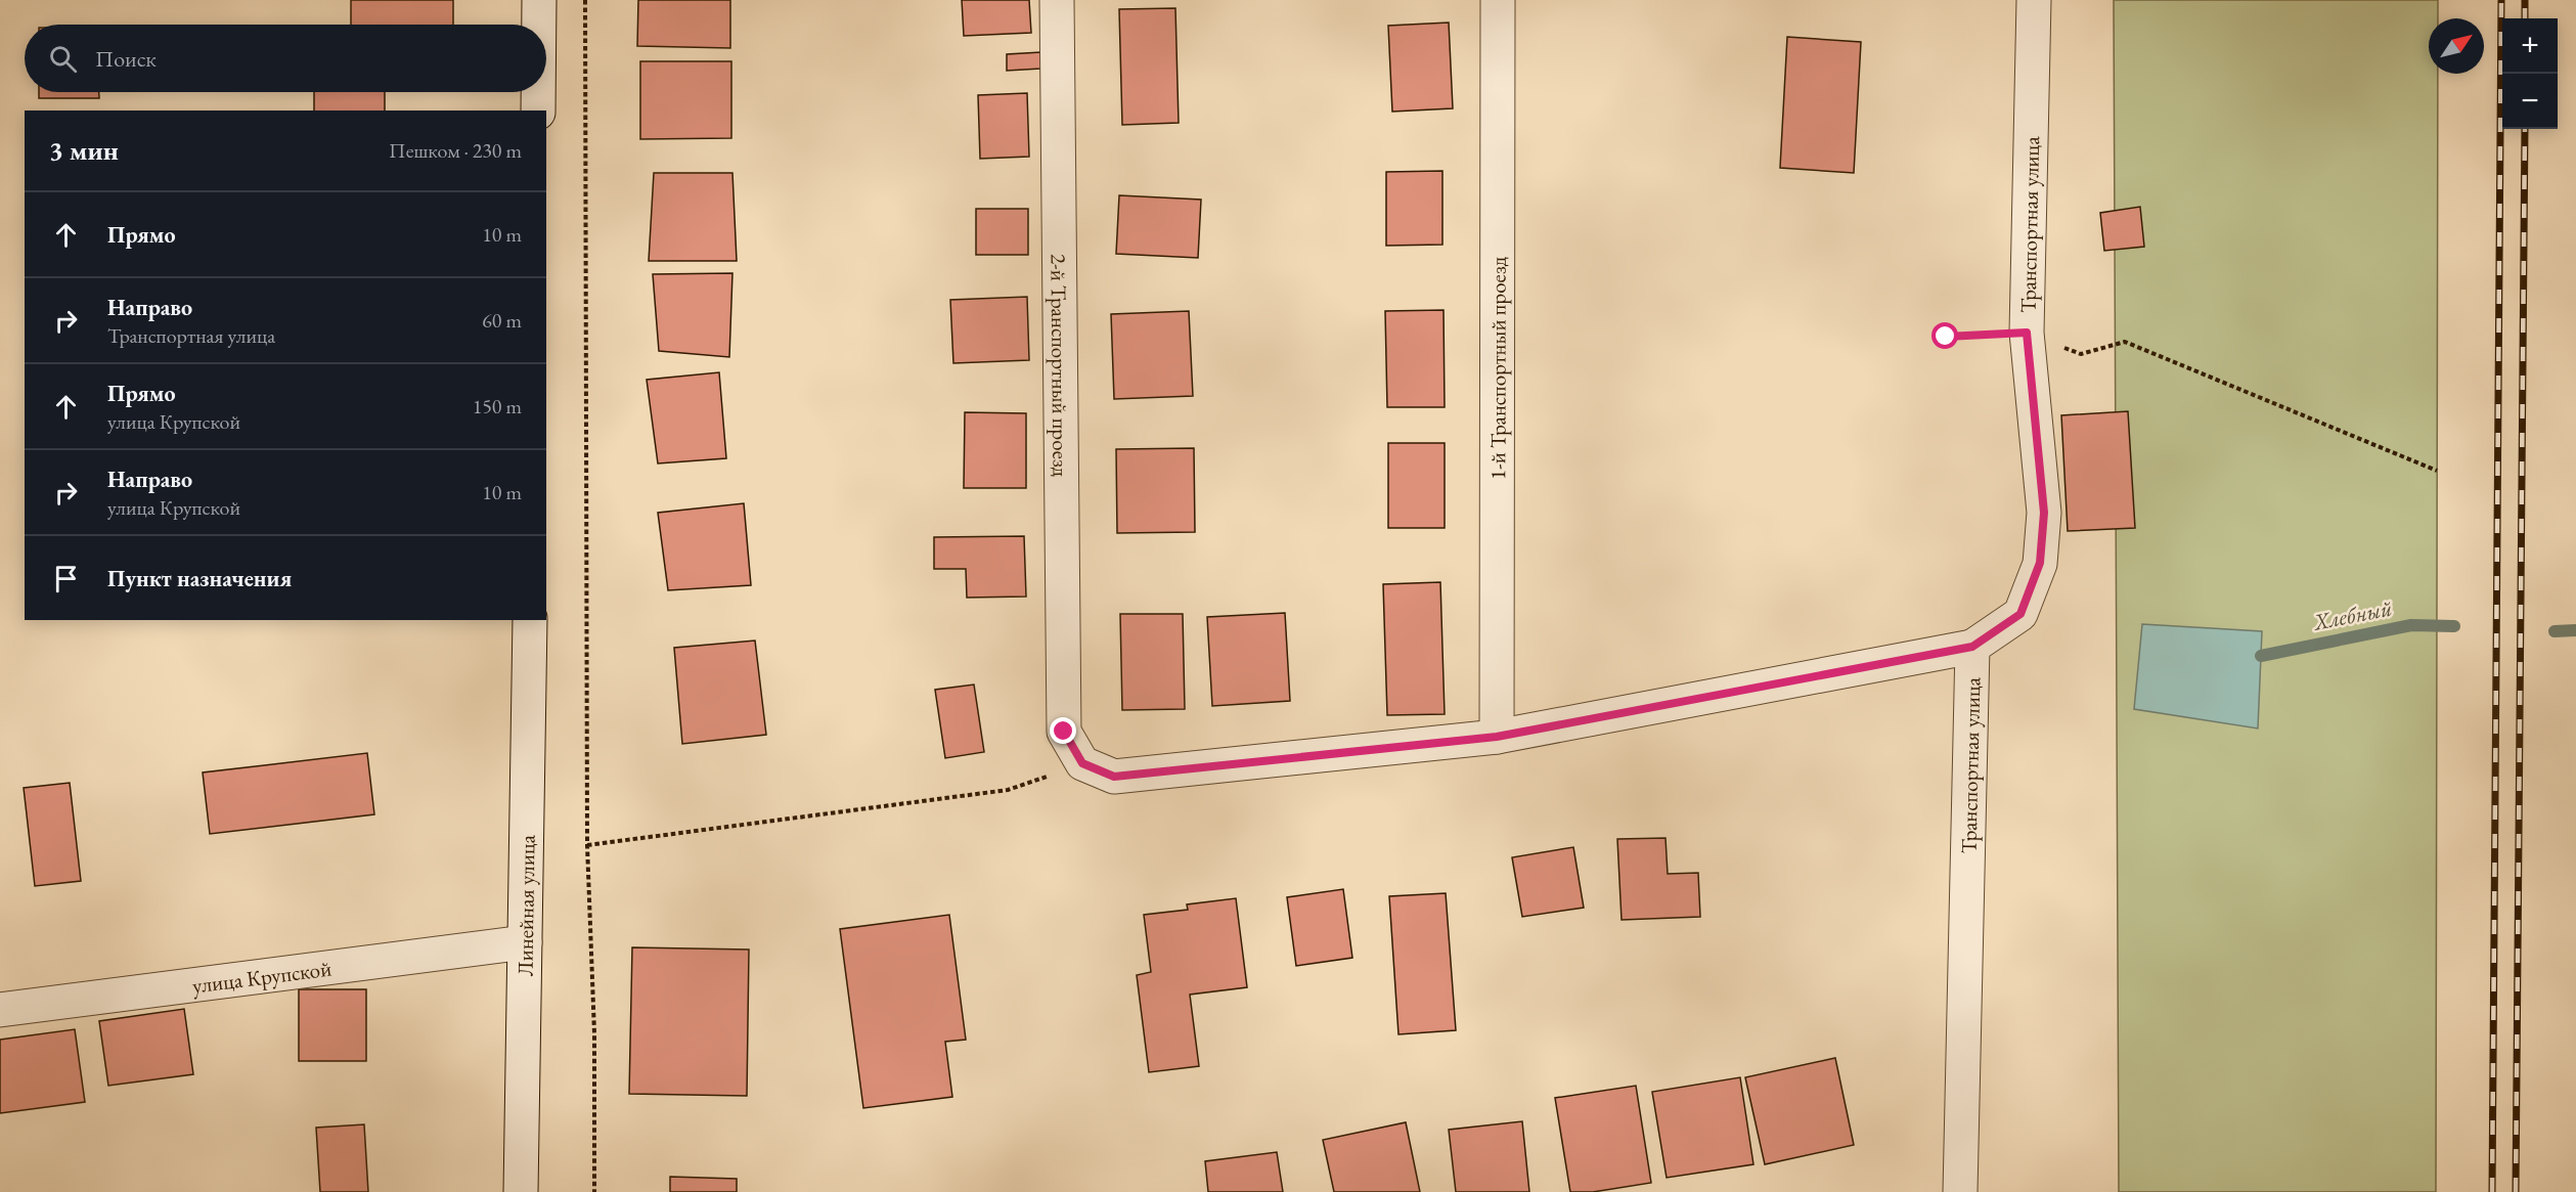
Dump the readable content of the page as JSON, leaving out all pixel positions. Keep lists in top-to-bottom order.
{
  "streets": {
    "street": [
      "Транспортная улица",
      "2-й Транспортный проезд",
      "1-й Транспортный проезд",
      "Линейная улица",
      "улица Крупской"
    ]
  },
  "crossings": [
    ["Линейная улица", "улица Крупской"]
  ],
  "water": ["Хлебный"],
  "north": "top right",
  "page": {
    "map_buttons": ["+", "−"],
    "search": "Поиск",
    "heading": ["3 мин", "Пешком · 230 m"],
    "list": [
      ["Прямо", "10 m"],
      ["Направо", "Транспортная улица", "60 m"],
      ["Прямо", "улица Крупской", "150 m"],
      ["Направо", "улица Крупской", "10 m"],
      "Пункт назначения"
    ]
  }
}
